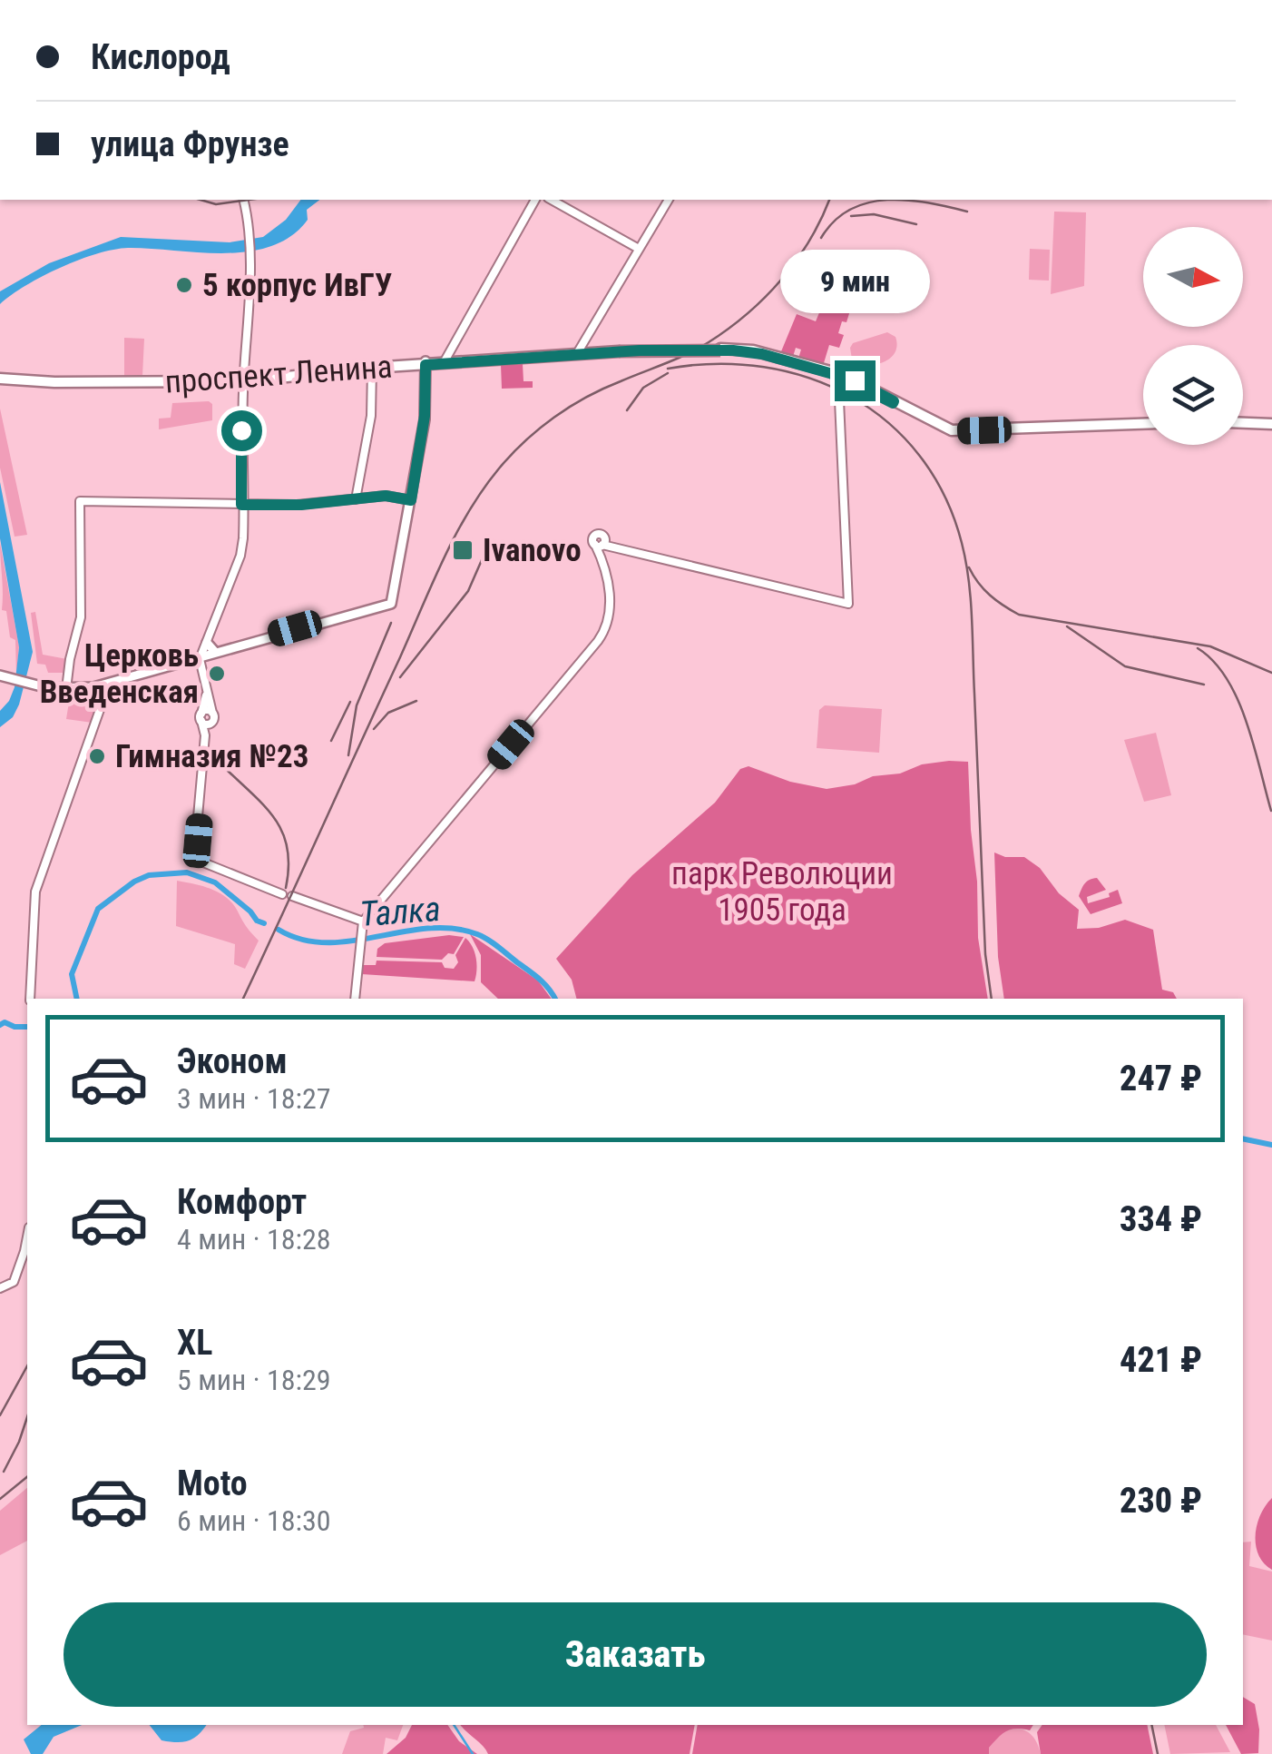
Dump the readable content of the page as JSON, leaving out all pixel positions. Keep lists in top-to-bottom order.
{
  "streets": {
    "highway": ["проспект Ленина"]
  },
  "water": ["Талка"],
  "parks": ["парк Революции 1905 года"],
  "places": {
    "other": ["5 корпус ИвГУ", "Церковь Введенская", "Гимназия №23"],
    "transit": ["Ivanovo"]
  },
  "north": "right",
  "page": {
    "banner": ["Кислород", "улица Фрунзе"],
    "bubble": "9 мин",
    "list": [
      {
        "name": "Эконом",
        "note": "3 мин · 18:27",
        "value": "247 ₽"
      },
      {
        "name": "Комфорт",
        "note": "4 мин · 18:28",
        "value": "334 ₽"
      },
      {
        "name": "XL",
        "note": "5 мин · 18:29",
        "value": "421 ₽"
      },
      {
        "name": "Moto",
        "note": "6 мин · 18:30",
        "value": "230 ₽"
      }
    ],
    "buttons": "Заказать"
  }
}
